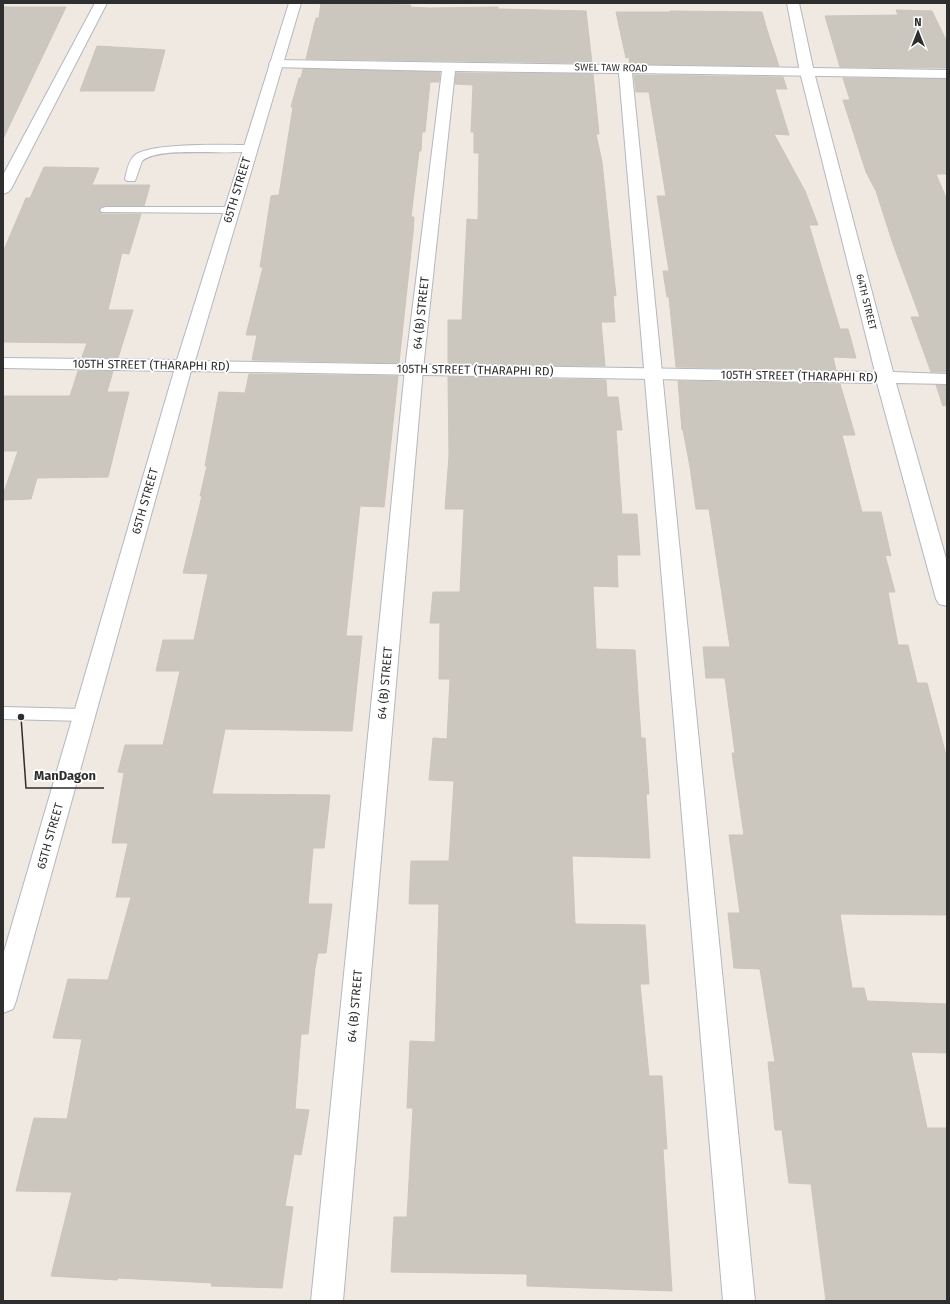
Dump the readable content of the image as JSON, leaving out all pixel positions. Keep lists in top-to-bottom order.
{
  "streets": {
    "street": [
      "SWEL TAW ROAD",
      "65TH STREET",
      "64TH STREET",
      "64 (B) STREET",
      "105TH STREET (THARAPHI RD)"
    ]
  },
  "crossings": [
    ["SWEL TAW ROAD", "65TH STREET"],
    ["SWEL TAW ROAD", "64TH STREET"],
    ["SWEL TAW ROAD", "64 (B) STREET"],
    ["65TH STREET", "105TH STREET (THARAPHI RD)"],
    ["64TH STREET", "105TH STREET (THARAPHI RD)"],
    ["64 (B) STREET", "105TH STREET (THARAPHI RD)"]
  ],
  "places": ["ManDagon"],
  "north": "top"
}
